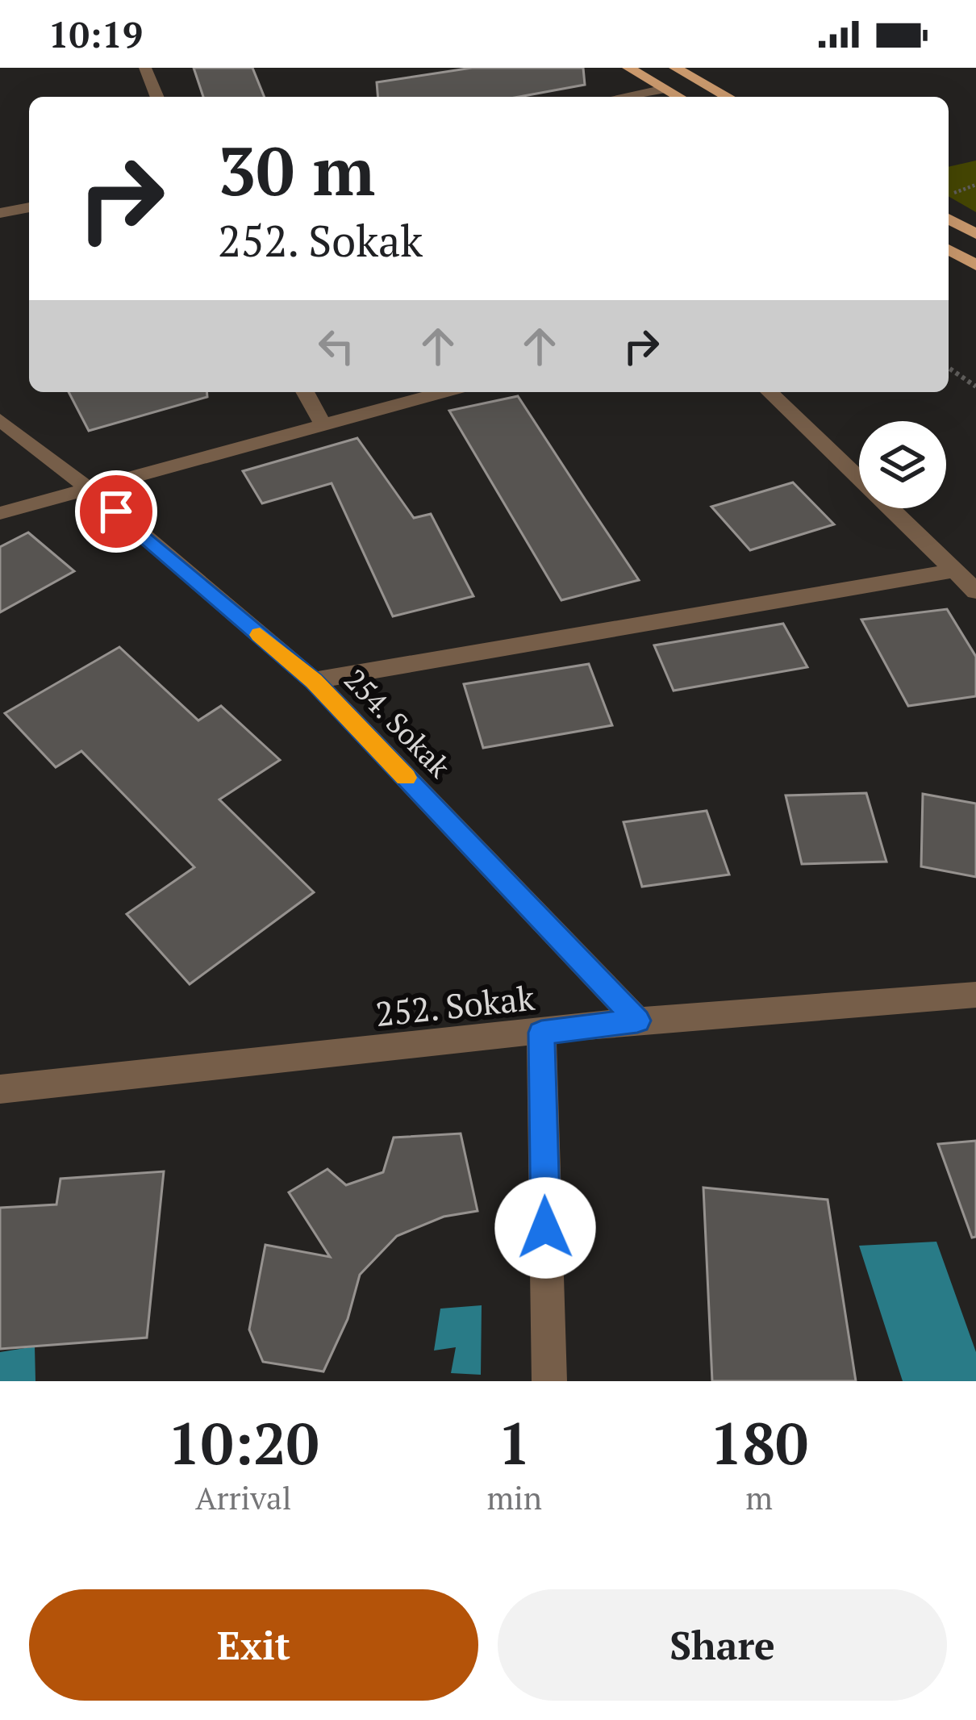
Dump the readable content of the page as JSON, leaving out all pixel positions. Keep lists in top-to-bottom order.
{
  "streets": {
    "street": ["254. Sokak", "252. Sokak"]
  },
  "crossings": [
    ["254. Sokak", "252. Sokak"]
  ],
  "page": {
    "status": "10:19",
    "turn": ["30 m", "252. Sokak"],
    "eta": [
      "10:20",
      "Arrival",
      "1",
      "min",
      "180",
      "m"
    ],
    "buttons": ["Exit", "Share"]
  }
}
